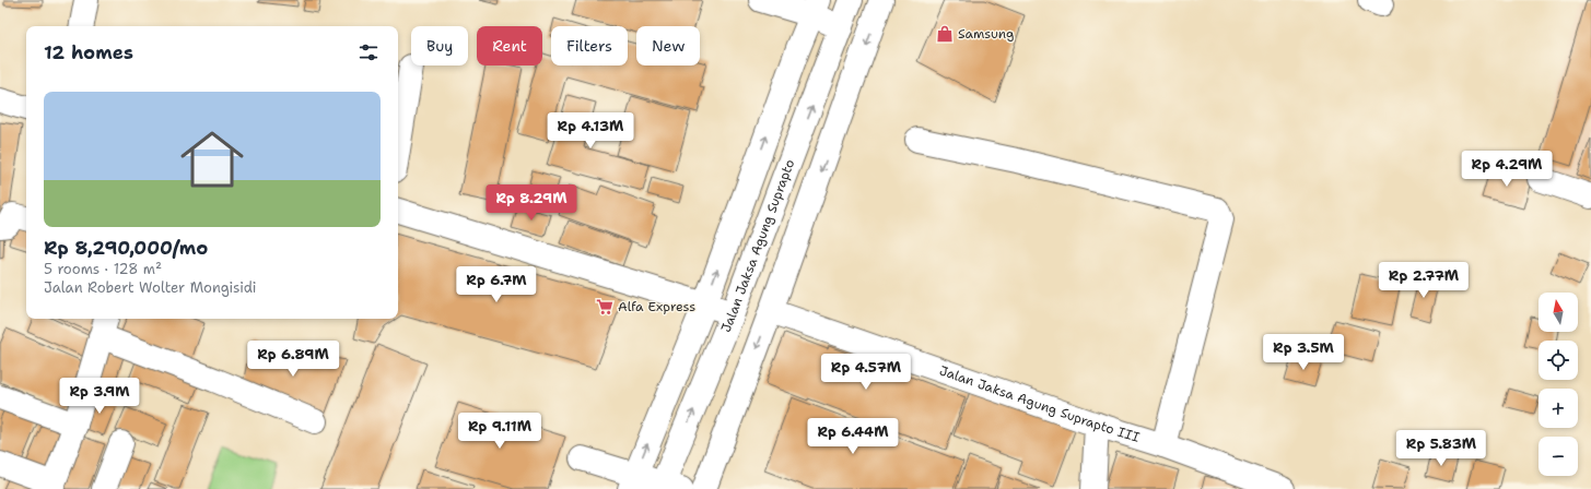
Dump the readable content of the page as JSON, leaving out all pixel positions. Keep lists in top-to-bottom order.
{
  "streets": {
    "street": ["Jalan Jaksa Agung Suprapto", "Jalan Jaksa Agung Suprapto III"]
  },
  "places": {
    "shop": ["Samsung"],
    "supermarket": ["Alfa Express"]
  },
  "north": "top",
  "page": {
    "chip": [
      "Buy",
      "Rent",
      "Filters",
      "New"
    ],
    "heading": "12 homes",
    "list": [
      {
        "name": "Rp 8,290,000/mo",
        "note": "5 rooms · 128 m² · Jalan Robert Wolter Mongisidi"
      }
    ],
    "price": [
      "Rp 4.13M",
      "Rp 4.29M",
      "Rp 8.29M",
      "Rp 2.77M",
      "Rp 6.7M",
      "Rp 3.5M",
      "Rp 6.89M",
      "Rp 4.57M",
      "Rp 3.9M",
      "Rp 9.11M",
      "Rp 6.44M",
      "Rp 5.83M"
    ],
    "map_buttons": ["+", "−"]
  }
}
